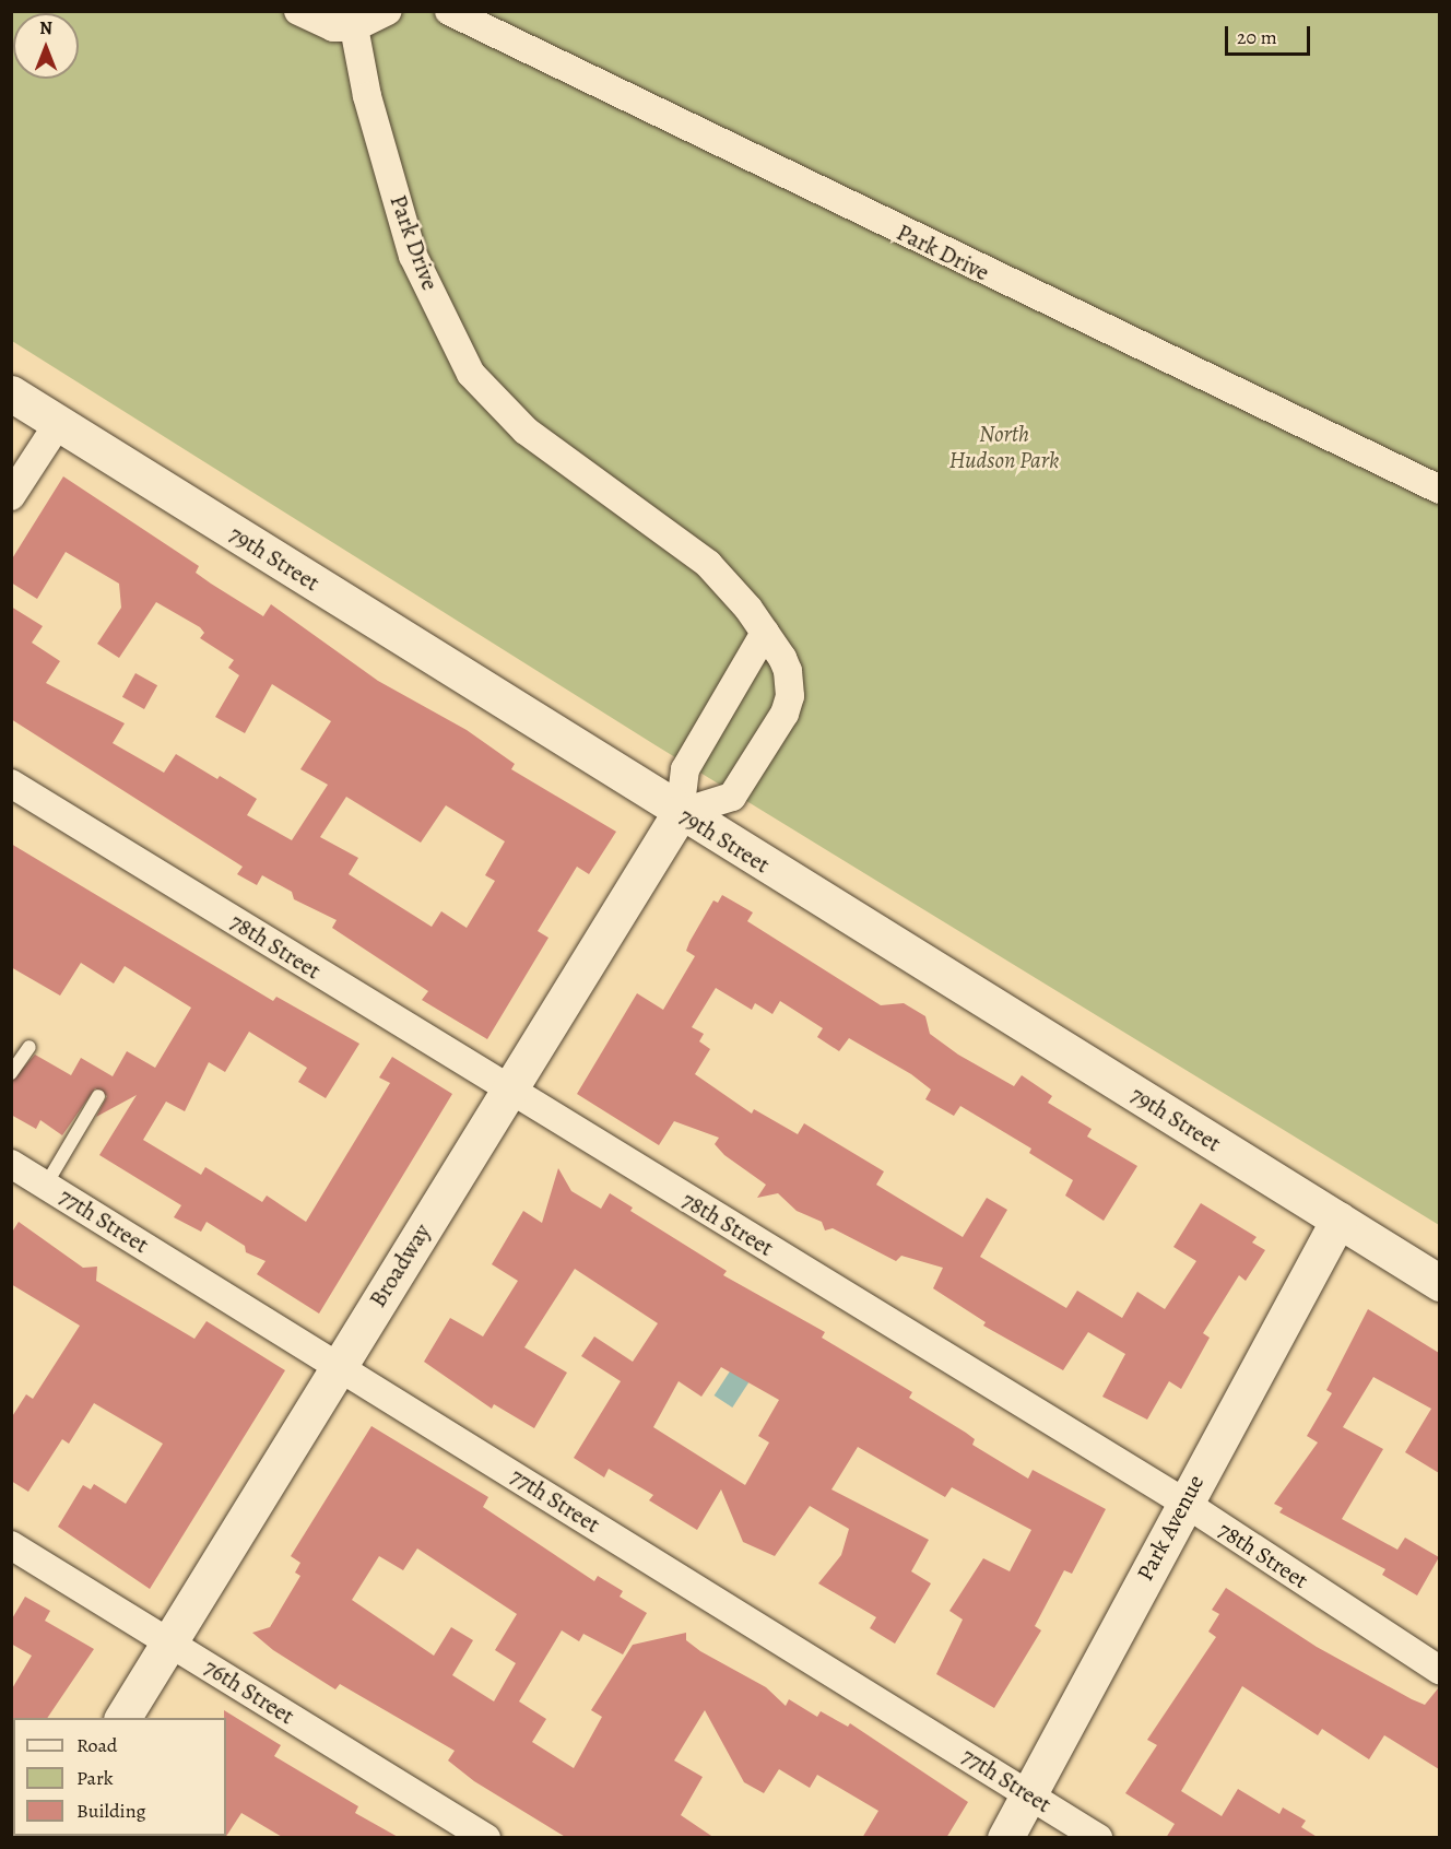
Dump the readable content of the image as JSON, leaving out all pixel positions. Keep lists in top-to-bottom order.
{
  "streets": {
    "street": [
      "Park Drive",
      "79th Street",
      "78th Street",
      "77th Street",
      "Broadway",
      "Park Avenue",
      "76th Street"
    ]
  },
  "crossings": [
    ["Park Drive", "79th Street"],
    ["Park Drive", "Broadway"],
    ["79th Street", "Broadway"],
    ["79th Street", "Park Avenue"],
    ["78th Street", "Broadway"],
    ["78th Street", "Park Avenue"],
    ["77th Street", "Broadway"],
    ["77th Street", "Park Avenue"],
    ["Broadway", "76th Street"]
  ],
  "parks": ["North Hudson Park"],
  "legend": ["Road", "Park", "Building"],
  "scale_bar": "20 m",
  "north": "top"
}
